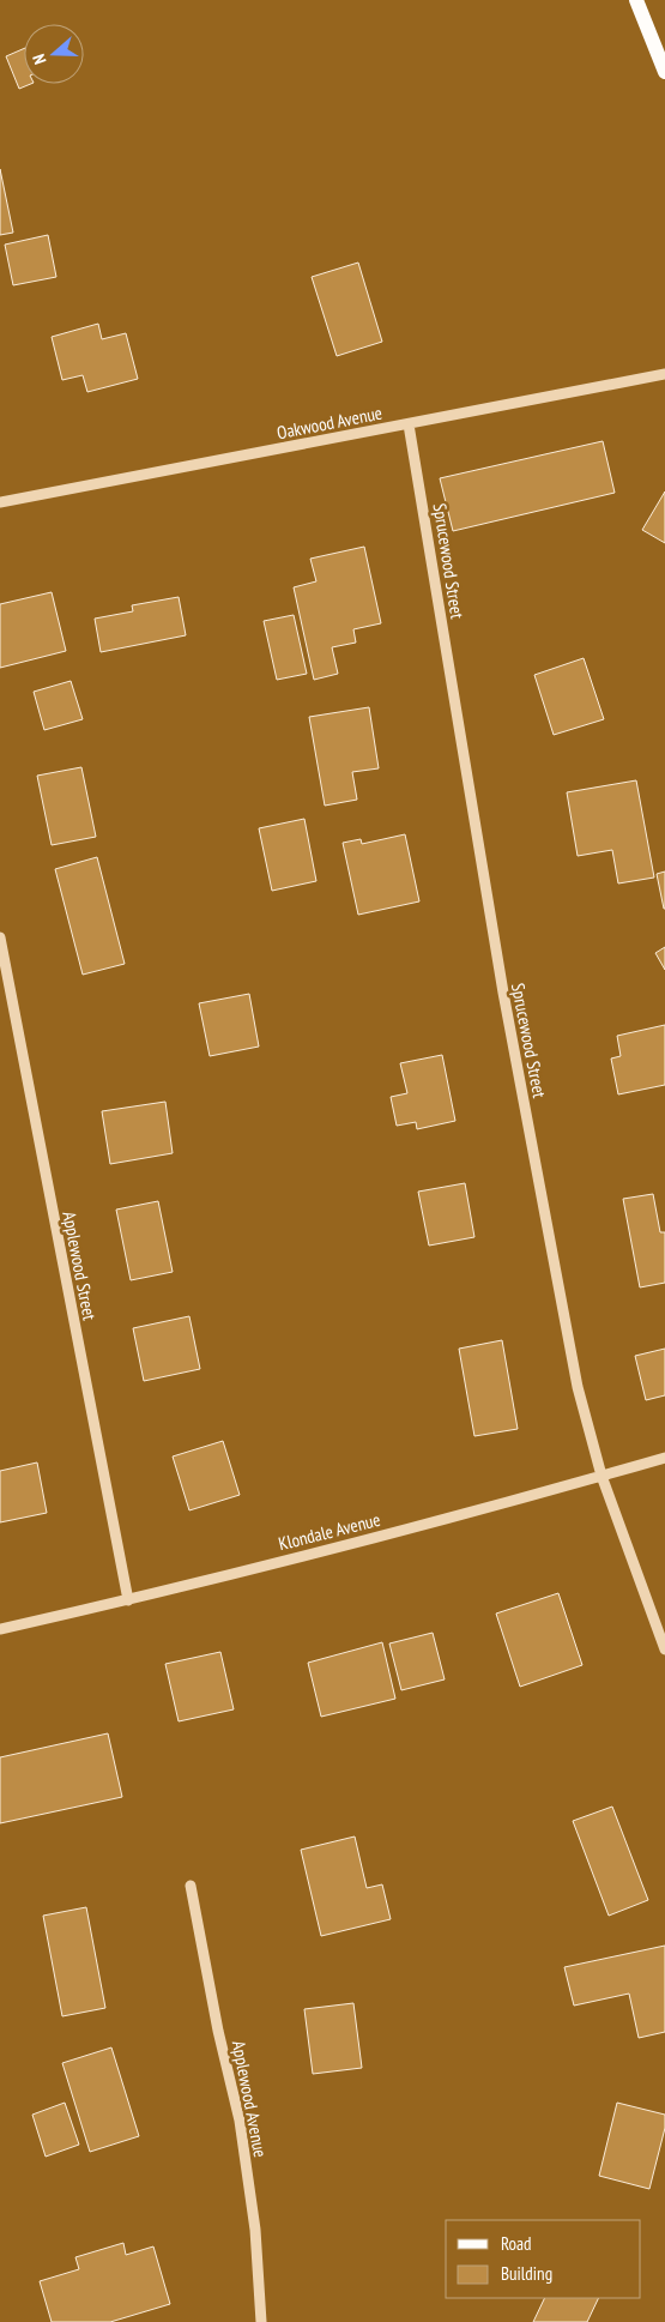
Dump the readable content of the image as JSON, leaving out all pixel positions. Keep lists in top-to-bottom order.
{
  "streets": {
    "street": [
      "Oakwood Avenue",
      "Sprucewood Street",
      "Applewood Street",
      "Klondale Avenue",
      "Applewood Avenue"
    ]
  },
  "crossings": [
    ["Oakwood Avenue", "Sprucewood Street"],
    ["Sprucewood Street", "Klondale Avenue"],
    ["Applewood Street", "Klondale Avenue"]
  ],
  "legend": ["Road", "Building"],
  "north": "left"
}
